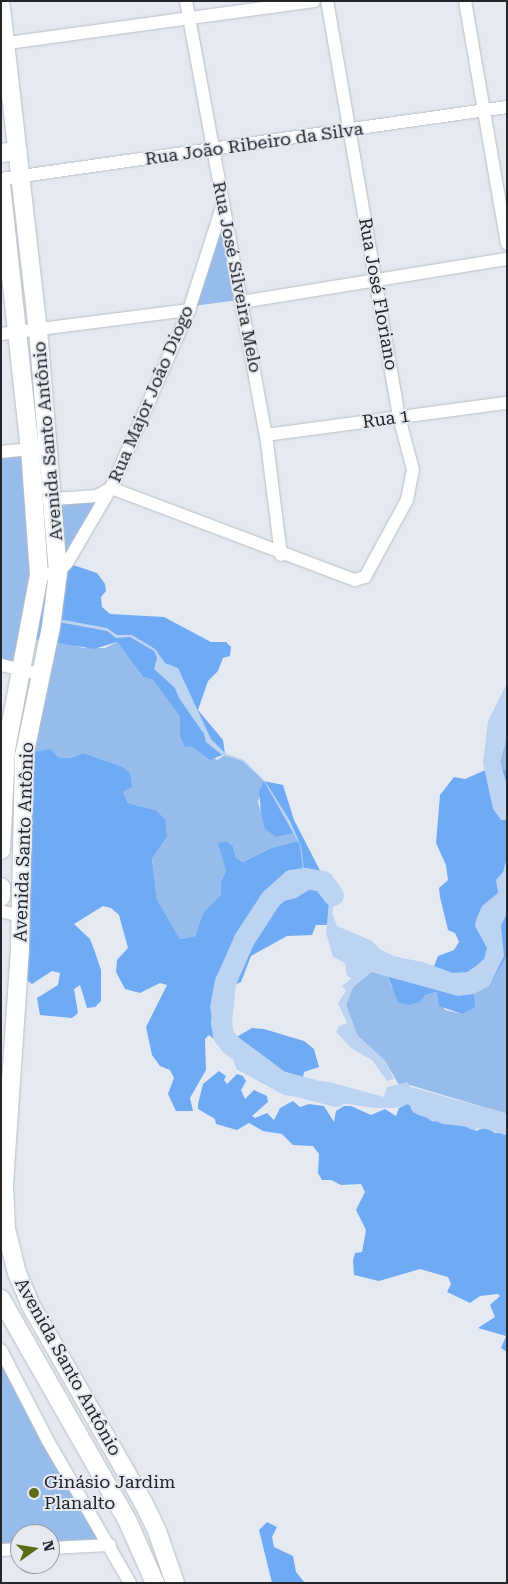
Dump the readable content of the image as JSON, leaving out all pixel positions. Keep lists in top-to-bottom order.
{
  "streets": {
    "street": [
      "Rua João Ribeiro da Silva",
      "Rua José Silveira Melo",
      "Rua José Floriano",
      "Rua Major João Diogo",
      "Rua 1",
      "Avenida Santo Antônio"
    ]
  },
  "crossings": [
    ["Rua João Ribeiro da Silva", "Rua José Silveira Melo"],
    ["Rua João Ribeiro da Silva", "Rua José Floriano"],
    ["Rua João Ribeiro da Silva", "Avenida Santo Antônio"],
    ["Rua José Silveira Melo", "Rua José Floriano"],
    ["Rua José Silveira Melo", "Rua Major João Diogo"],
    ["Rua José Silveira Melo", "Rua 1"],
    ["Rua José Floriano", "Rua 1"],
    ["Rua Major João Diogo", "Avenida Santo Antônio"]
  ],
  "places": ["Ginásio Jardim Planalto"],
  "north": "right"
}
